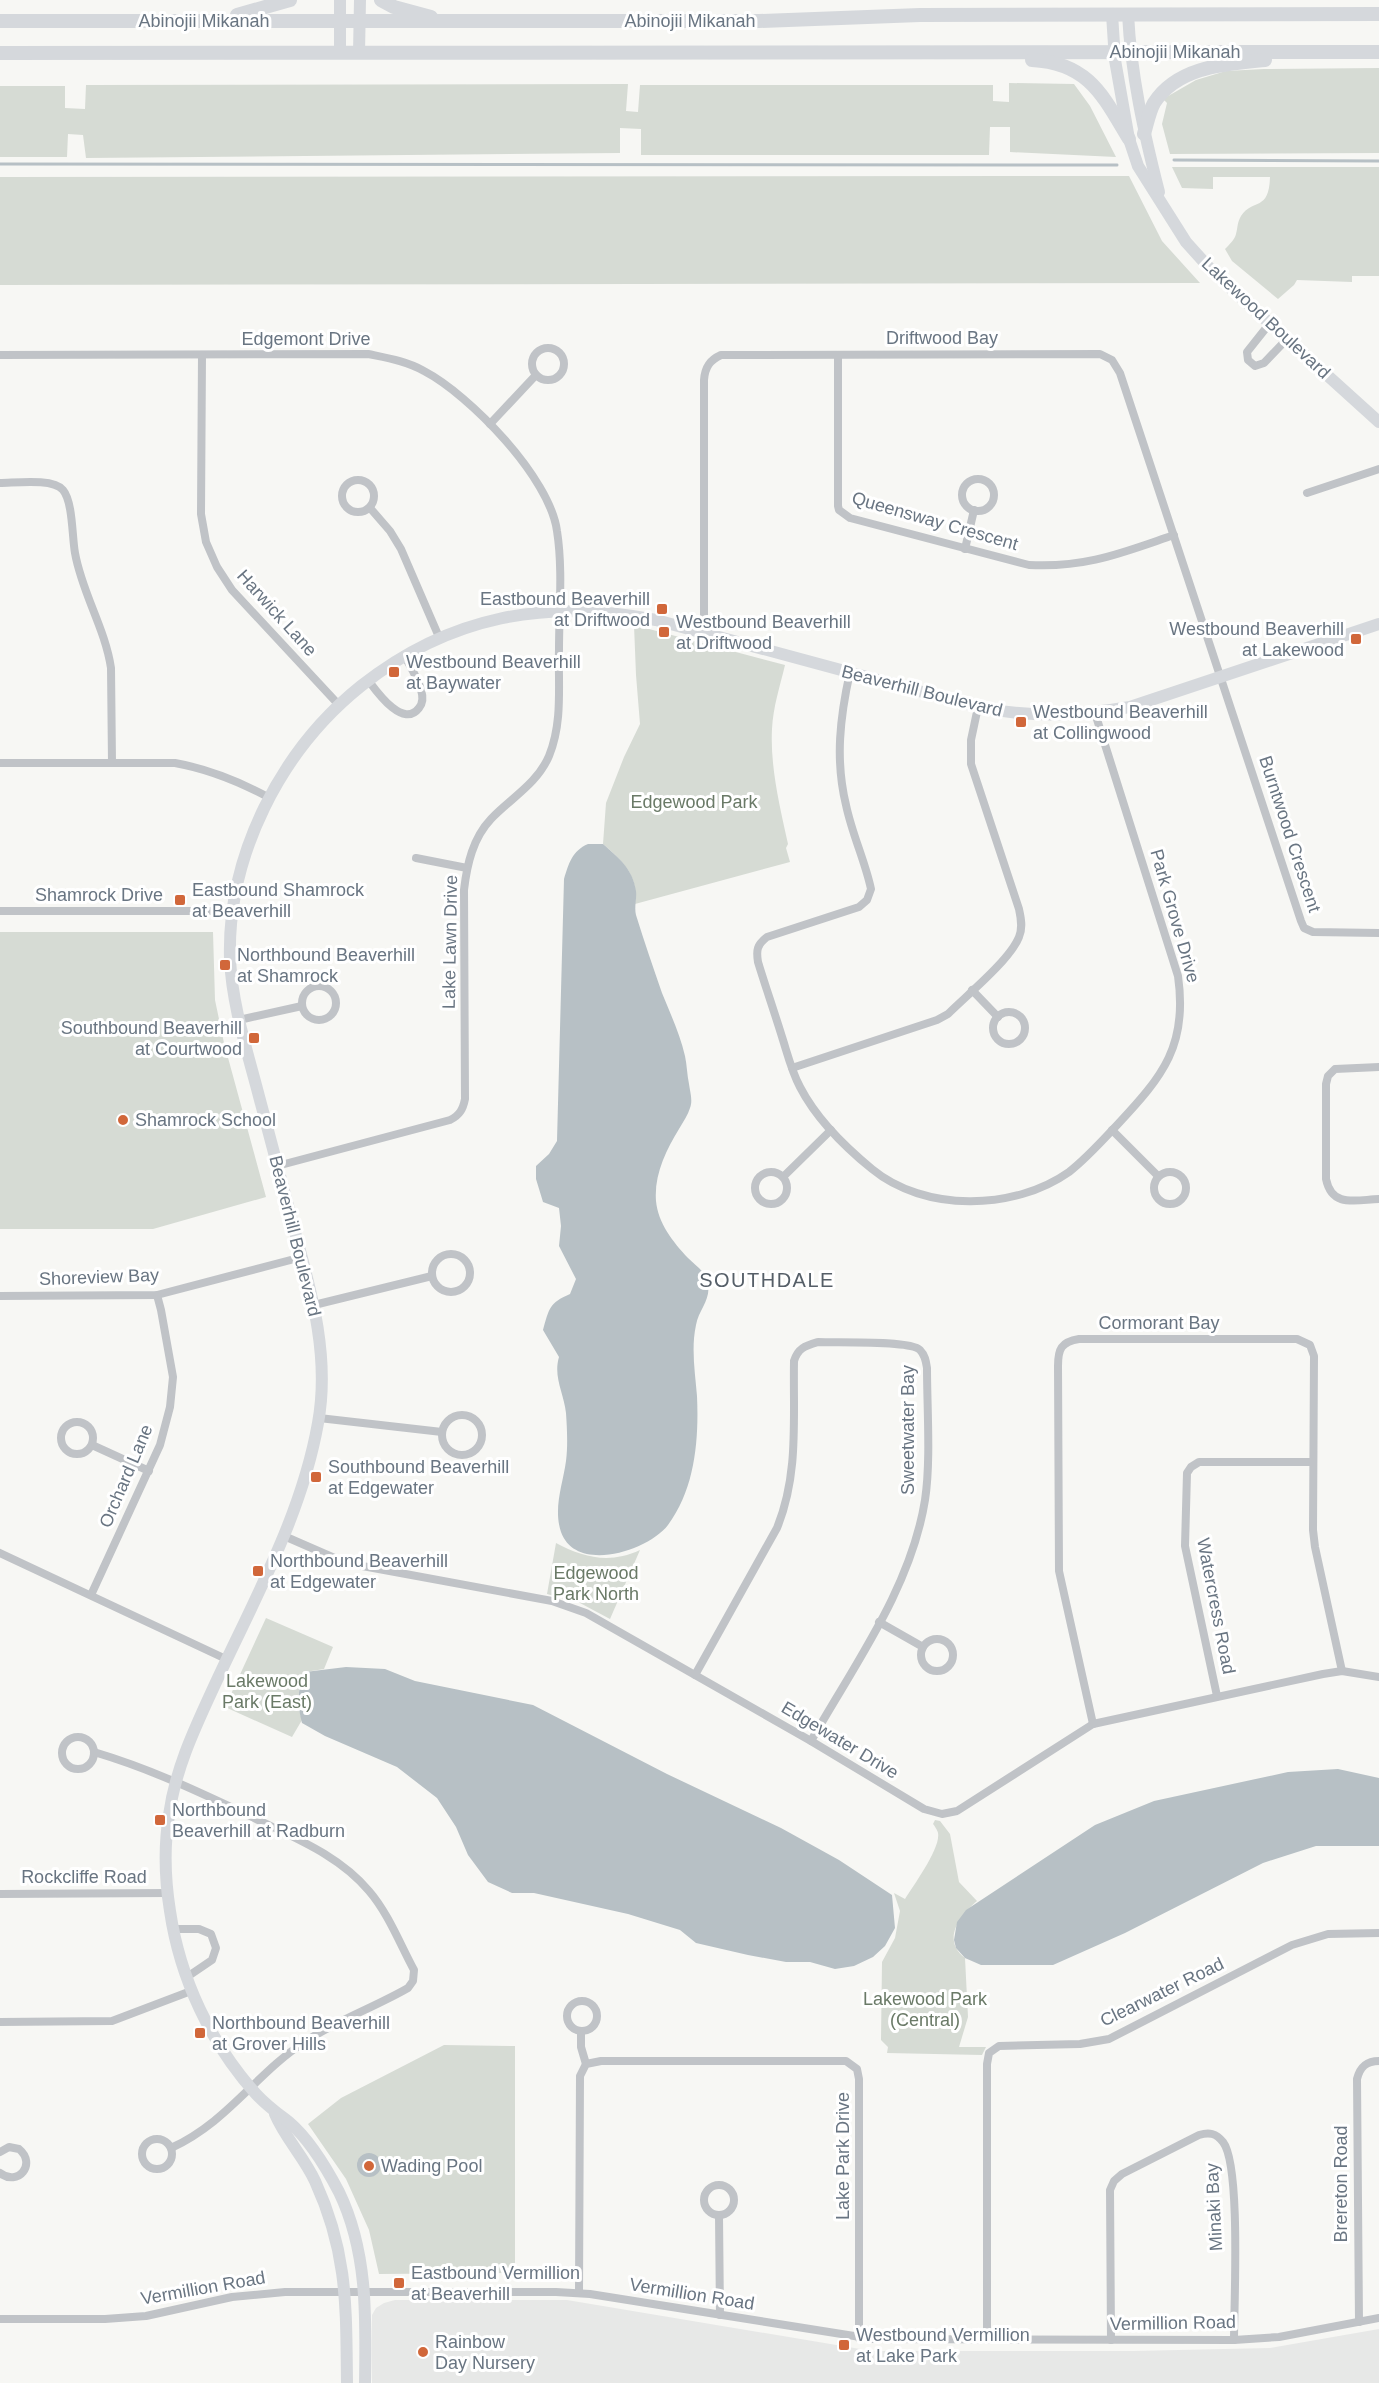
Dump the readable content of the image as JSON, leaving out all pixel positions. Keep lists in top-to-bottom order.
{
  "streets": {
    "main road": ["Abinojii Mikanah"],
    "street": [
      "Lakewood Boulevard",
      "Driftwood Bay",
      "Edgemont Drive",
      "Queensway Crescent",
      "Harwick Lane",
      "Beaverhill Boulevard",
      "Burntwood Crescent",
      "Shamrock Drive",
      "Park Grove Drive",
      "Lake Lawn Drive",
      "Shoreview Bay",
      "Cormorant Bay",
      "Sweetwater Bay",
      "Orchard Lane",
      "Watercress Road",
      "Edgewater Drive",
      "Rockcliffe Road",
      "Clearwater Road",
      "Lake Park Drive",
      "Brereton Road",
      "Minaki Bay",
      "Vermillion Road"
    ]
  },
  "crossings": [
    ["Abinojii Mikanah", "Lakewood Boulevard"],
    ["Driftwood Bay", "Queensway Crescent"],
    ["Driftwood Bay", "Beaverhill Boulevard"],
    ["Driftwood Bay", "Burntwood Crescent"],
    ["Edgemont Drive", "Harwick Lane"],
    ["Edgemont Drive", "Beaverhill Boulevard"],
    ["Edgemont Drive", "Lake Lawn Drive"],
    ["Harwick Lane", "Beaverhill Boulevard"],
    ["Beaverhill Boulevard", "Burntwood Crescent"],
    ["Beaverhill Boulevard", "Shamrock Drive"],
    ["Beaverhill Boulevard", "Park Grove Drive"],
    ["Beaverhill Boulevard", "Lake Lawn Drive"],
    ["Beaverhill Boulevard", "Shoreview Bay"],
    ["Beaverhill Boulevard", "Edgewater Drive"],
    ["Beaverhill Boulevard", "Rockcliffe Road"],
    ["Beaverhill Boulevard", "Vermillion Road"],
    ["Shoreview Bay", "Orchard Lane"],
    ["Cormorant Bay", "Watercress Road"],
    ["Cormorant Bay", "Edgewater Drive"],
    ["Sweetwater Bay", "Edgewater Drive"],
    ["Watercress Road", "Edgewater Drive"],
    ["Clearwater Road", "Vermillion Road"],
    ["Lake Park Drive", "Vermillion Road"],
    ["Brereton Road", "Vermillion Road"],
    ["Minaki Bay", "Vermillion Road"]
  ],
  "districts": ["SOUTHDALE"],
  "parks": [
    "Edgewood Park",
    "Edgewood Park North",
    "Lakewood Park (East)",
    "Lakewood Park (Central)"
  ],
  "places": {
    "transit": [
      "Eastbound Beaverhill at Driftwood",
      "Westbound Beaverhill at Driftwood",
      "Westbound Beaverhill at Lakewood",
      "Westbound Beaverhill at Baywater",
      "Westbound Beaverhill at Collingwood",
      "Eastbound Shamrock at Beaverhill",
      "Northbound Beaverhill at Shamrock",
      "Southbound Beaverhill at Courtwood",
      "Southbound Beaverhill at Edgewater",
      "Northbound Beaverhill at Edgewater",
      "Northbound Beaverhill at Radburn",
      "Northbound Beaverhill at Grover Hills",
      "Eastbound Vermillion at Beaverhill",
      "Westbound Vermillion at Lake Park"
    ],
    "other": ["Shamrock School", "Wading Pool", "Rainbow Day Nursery"]
  }
}
